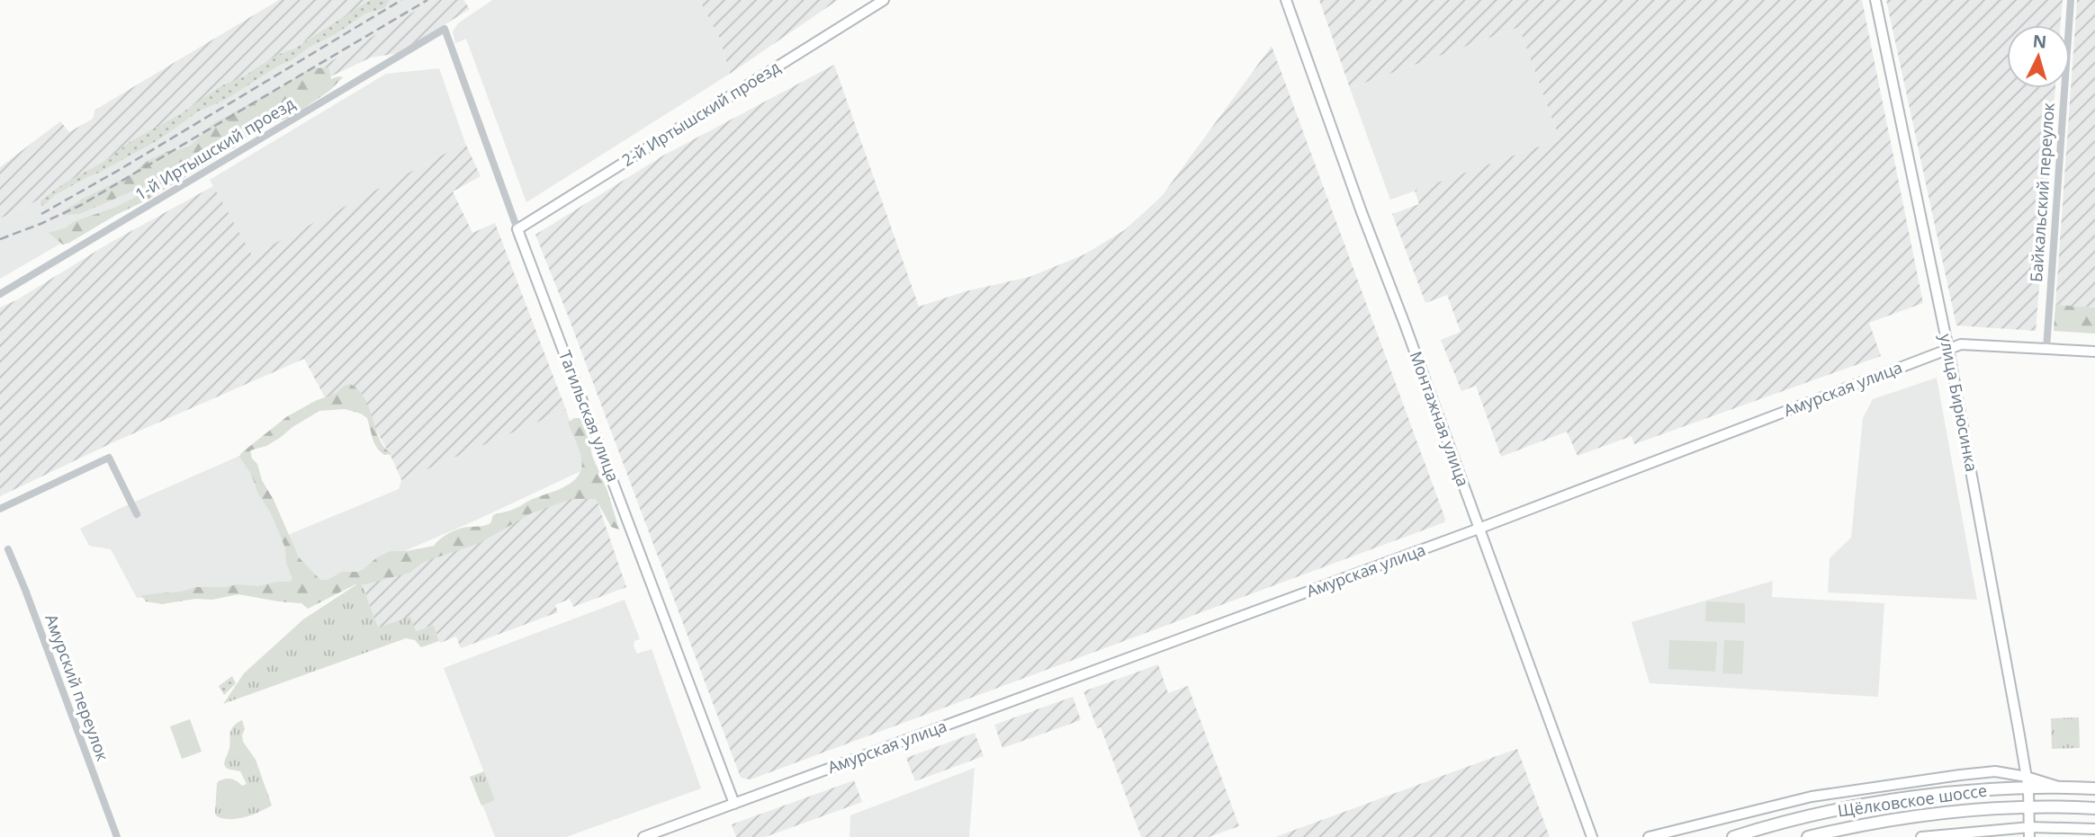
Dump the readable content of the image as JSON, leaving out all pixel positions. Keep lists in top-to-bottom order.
{
  "streets": {
    "main road": ["Щёлковское шоссе"],
    "street": [
      "2-й Иртышский проезд",
      "1-й Иртышский проезд",
      "Байкальский переулок",
      "Амурская улица",
      "улица Бирюсинка",
      "Тагильская улица",
      "Монтажная улица",
      "Амурский переулок"
    ]
  },
  "crossings": [
    ["2-й Иртышский проезд", "Тагильская улица"],
    ["1-й Иртышский проезд", "Тагильская улица"],
    ["Байкальский переулок", "Амурская улица"],
    ["Амурская улица", "улица Бирюсинка"],
    ["Амурская улица", "Тагильская улица"],
    ["Амурская улица", "Монтажная улица"],
    ["улица Бирюсинка", "Щёлковское шоссе"]
  ],
  "north": "top"
}
